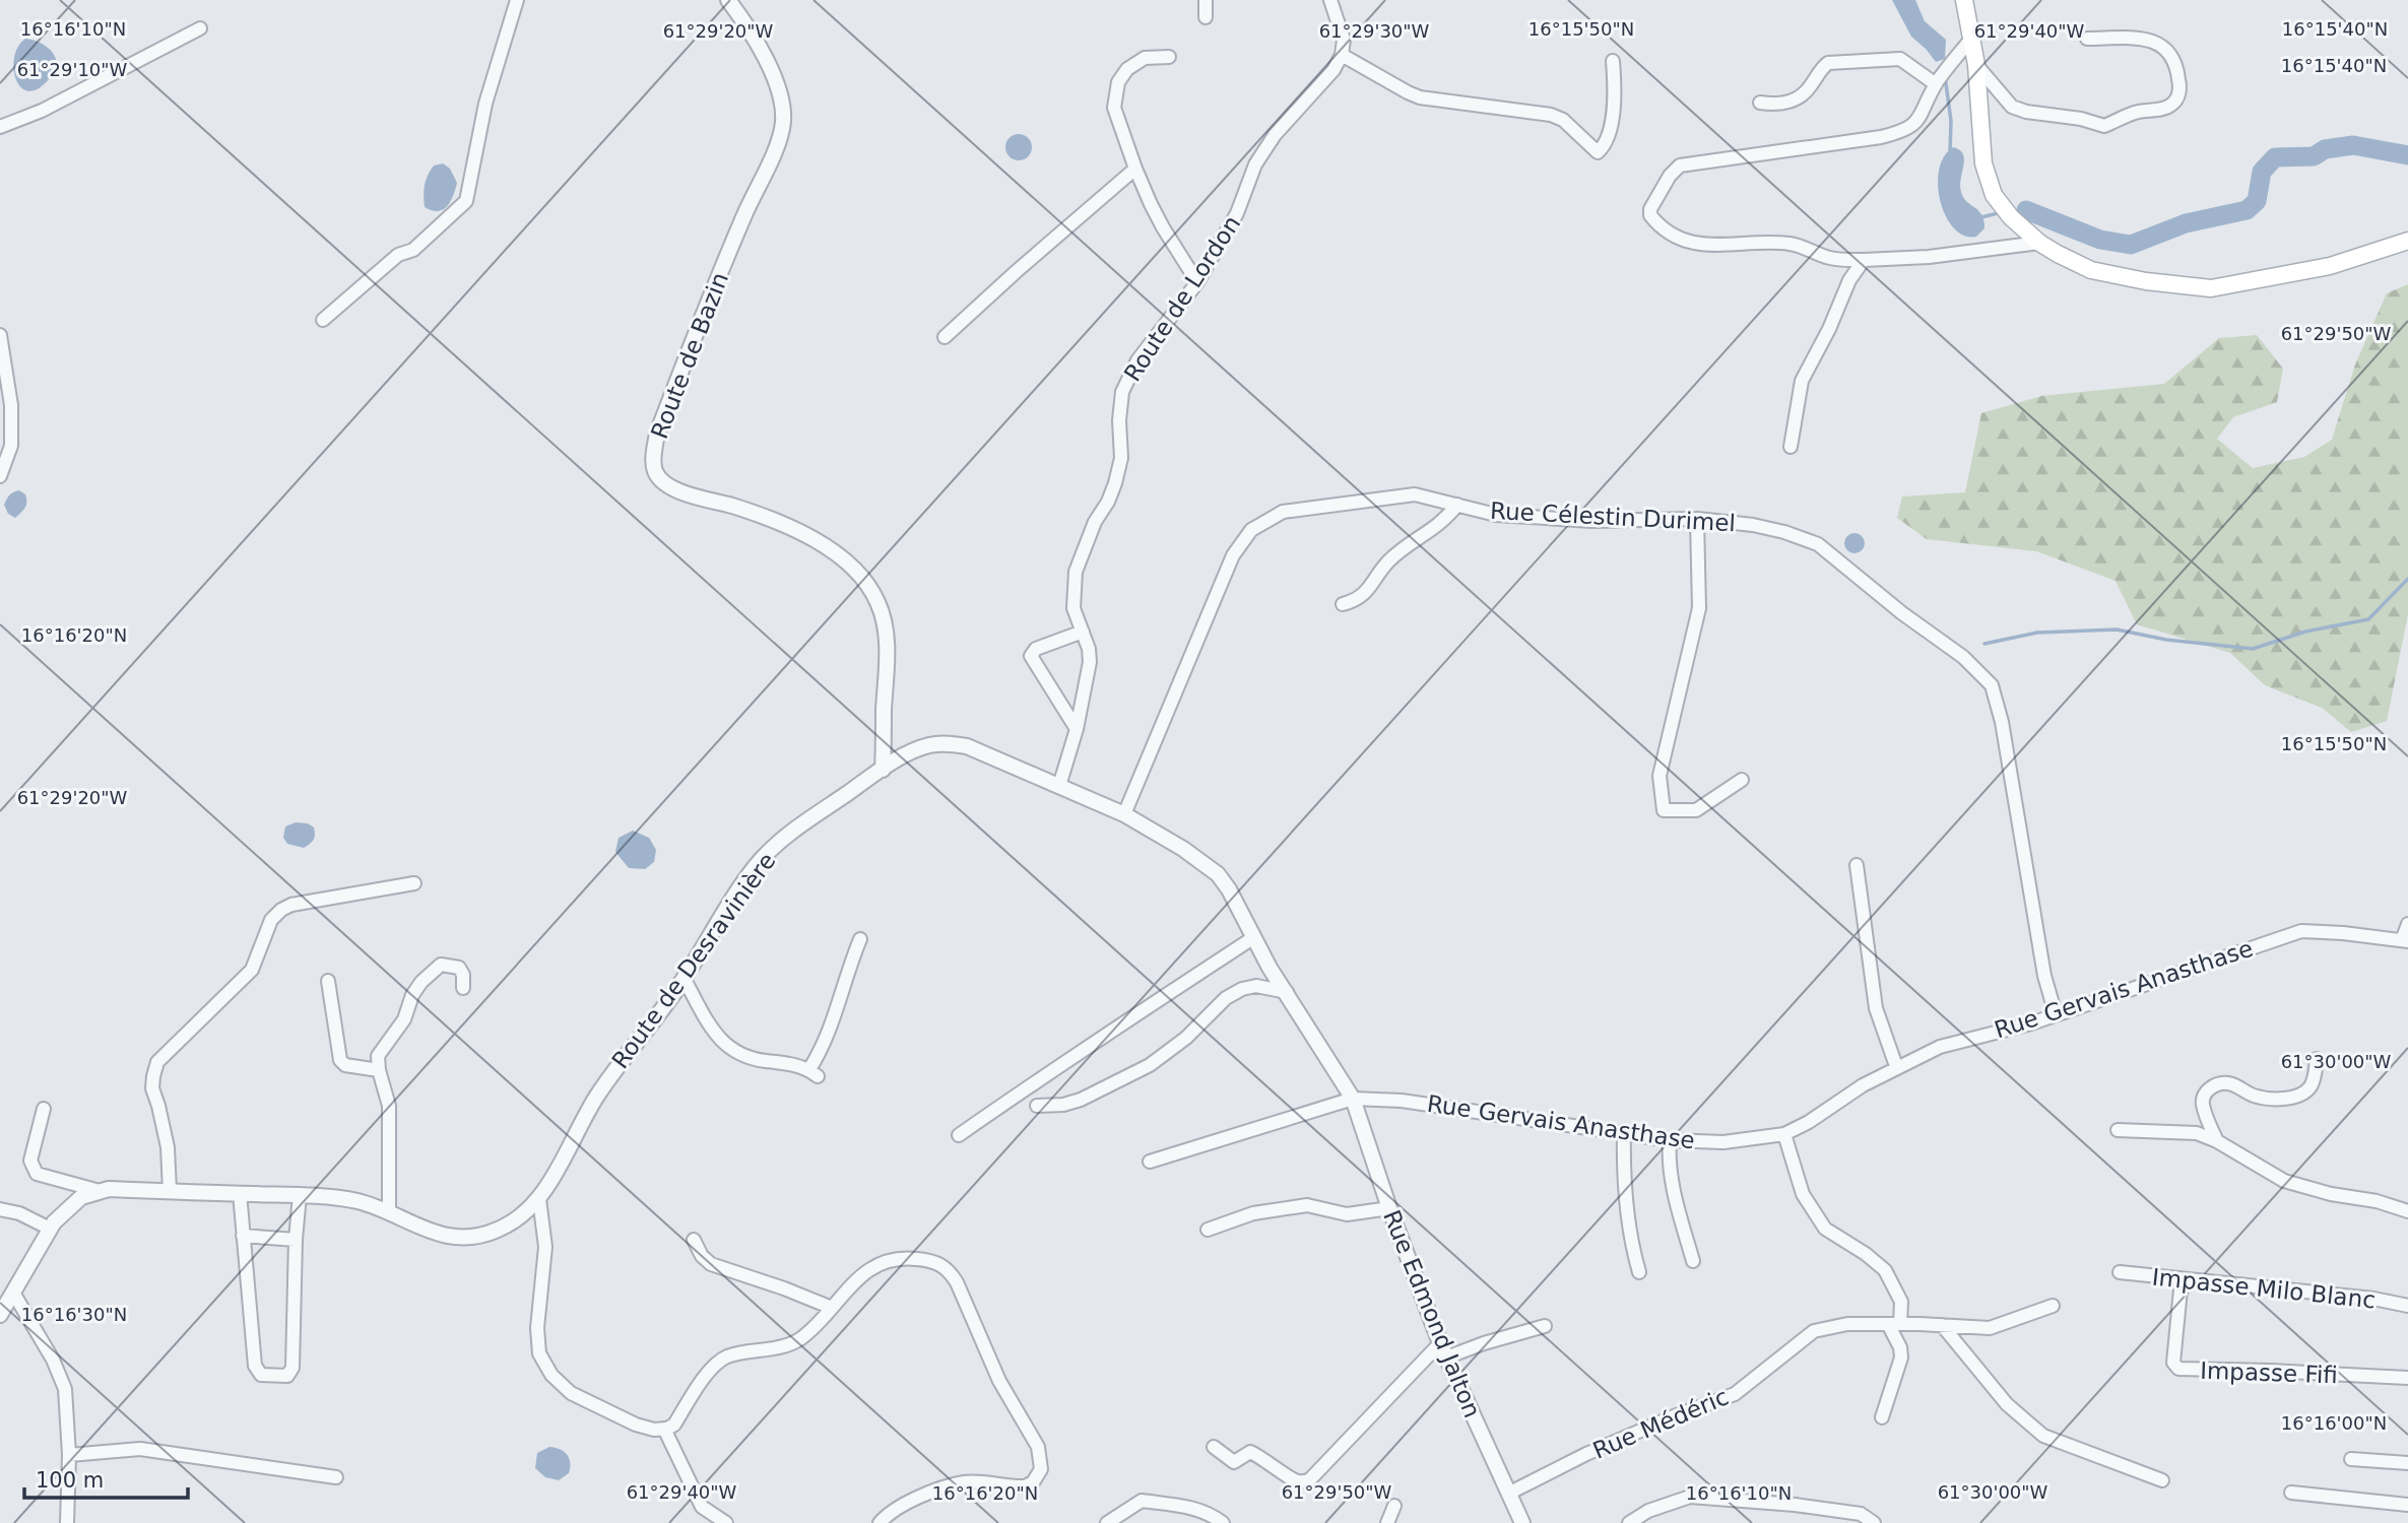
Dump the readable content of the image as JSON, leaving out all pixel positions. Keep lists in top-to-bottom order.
{
  "streets": {
    "street": [
      "Route de Lordon",
      "Route de Bazin",
      "Rue Célestin Durimel",
      "Route de Desravinière",
      "Rue Gervais Anasthase",
      "Impasse Milo Blanc",
      "Rue Edmond Jalton",
      "Impasse Fifi",
      "Rue Médéric"
    ]
  },
  "crossings": [
    ["Route de Lordon", "Route de Desravinière"],
    ["Route de Bazin", "Route de Desravinière"],
    ["Rue Célestin Durimel", "Route de Desravinière"],
    ["Rue Célestin Durimel", "Rue Gervais Anasthase"],
    ["Route de Desravinière", "Rue Gervais Anasthase"],
    ["Route de Desravinière", "Rue Edmond Jalton"],
    ["Rue Gervais Anasthase", "Rue Edmond Jalton"],
    ["Impasse Milo Blanc", "Impasse Fifi"],
    ["Rue Edmond Jalton", "Rue Médéric"]
  ],
  "scale_bar": "100 m",
  "coordinates": [
    "16°16'10\"N",
    "16°15'50\"N",
    "16°15'40\"N",
    "61°29'20\"W",
    "61°29'30\"W",
    "61°29'40\"W",
    "61°29'10\"W",
    "61°29'50\"W",
    "16°16'20\"N",
    "61°30'00\"W",
    "16°16'30\"N",
    "16°16'00\"N"
  ]
}
